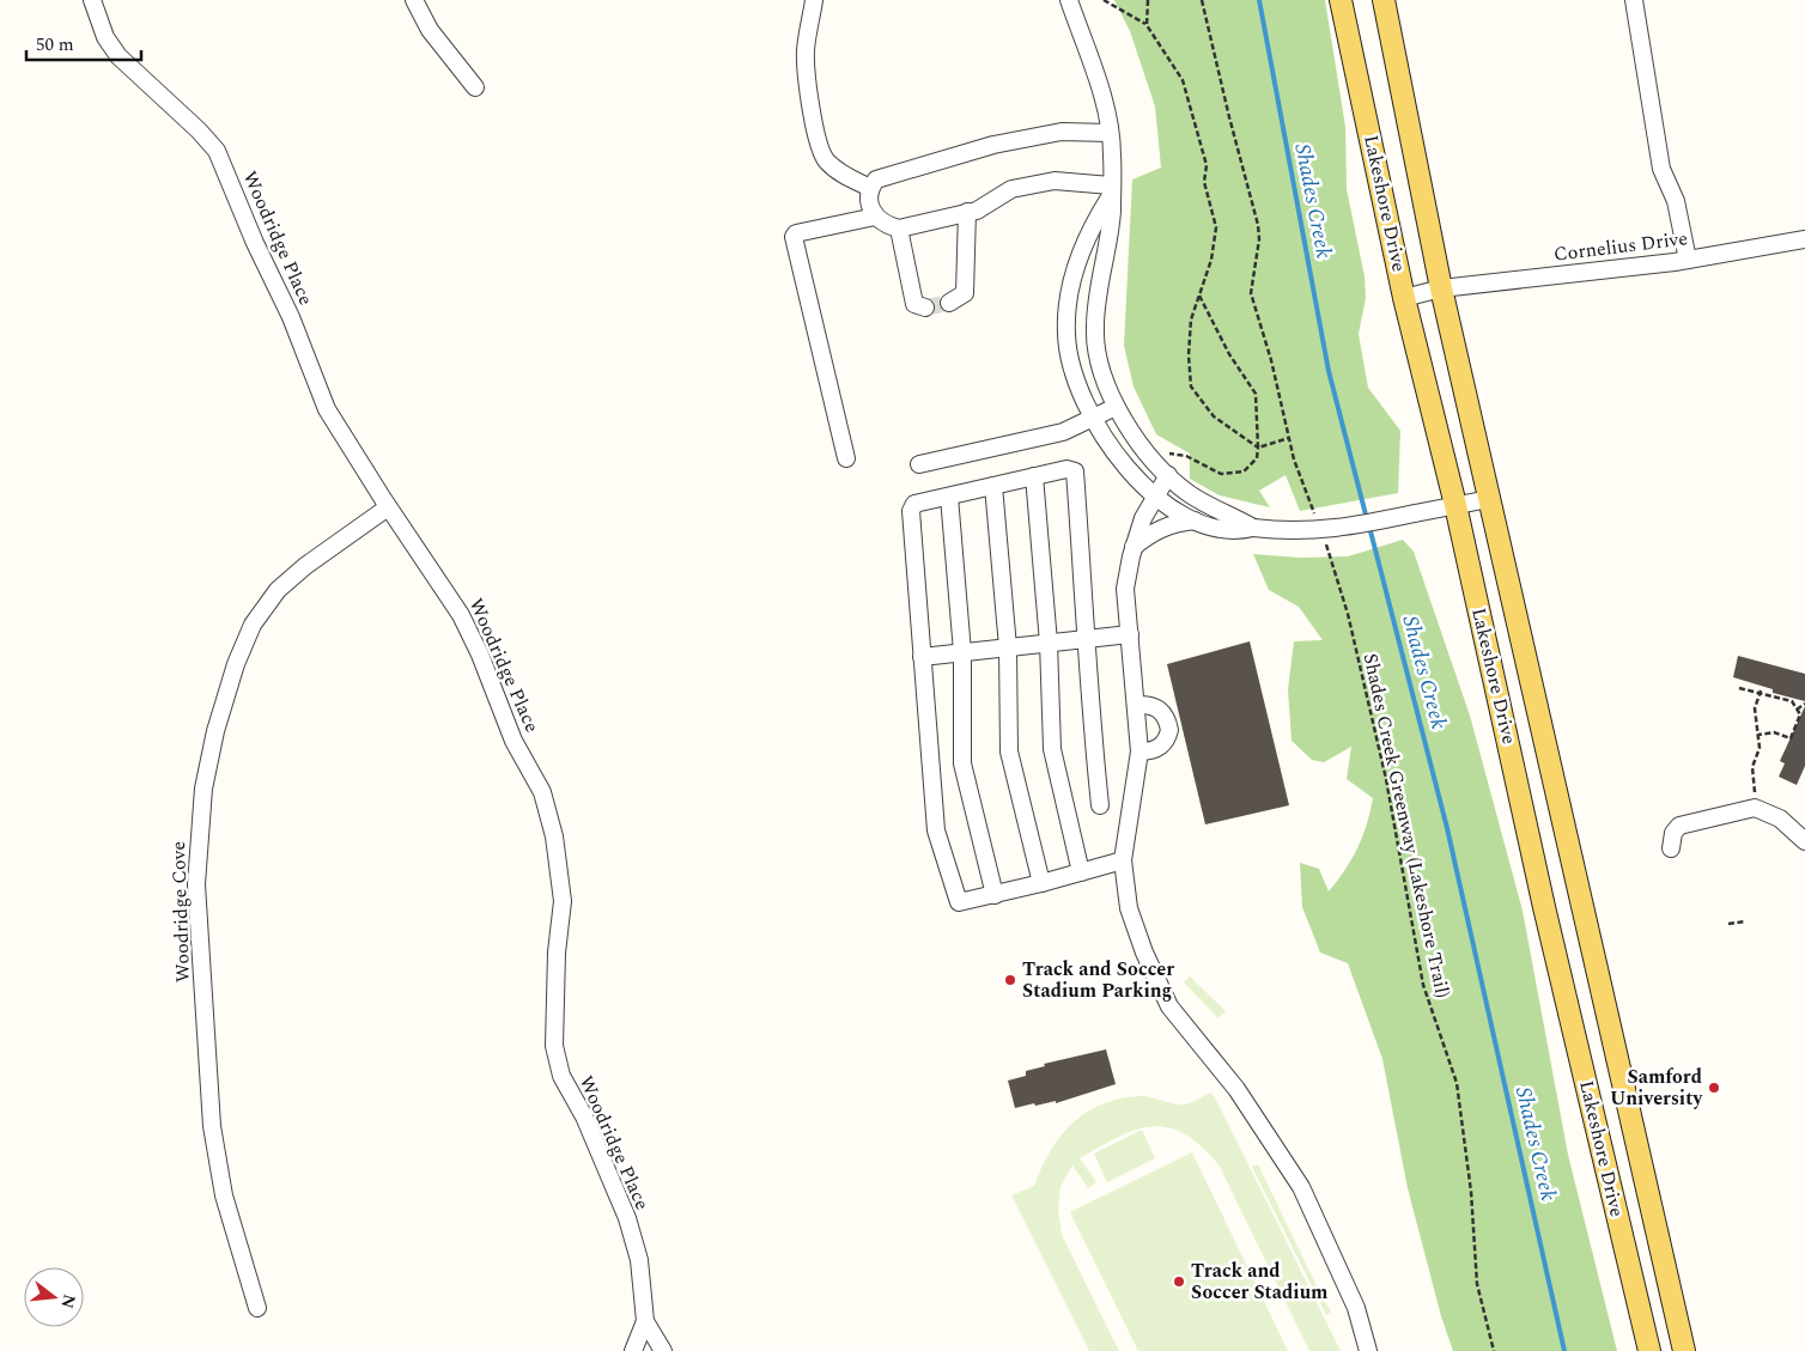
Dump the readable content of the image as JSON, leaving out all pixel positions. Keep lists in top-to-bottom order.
{
  "streets": {
    "main road": ["Lakeshore Drive"],
    "street": ["Woodridge Place", "Cornelius Drive", "Woodridge Cove"],
    "path": ["Shades Creek Greenway (Lakeshore Trail)"]
  },
  "crossings": [
    ["Lakeshore Drive", "Cornelius Drive"],
    ["Woodridge Place", "Woodridge Cove"]
  ],
  "water": ["Shades Creek"],
  "places": ["Track and Soccer Stadium Parking", "Samford University", "Track and Soccer Stadium"],
  "scale_bar": "50 m",
  "north": "right"
}
